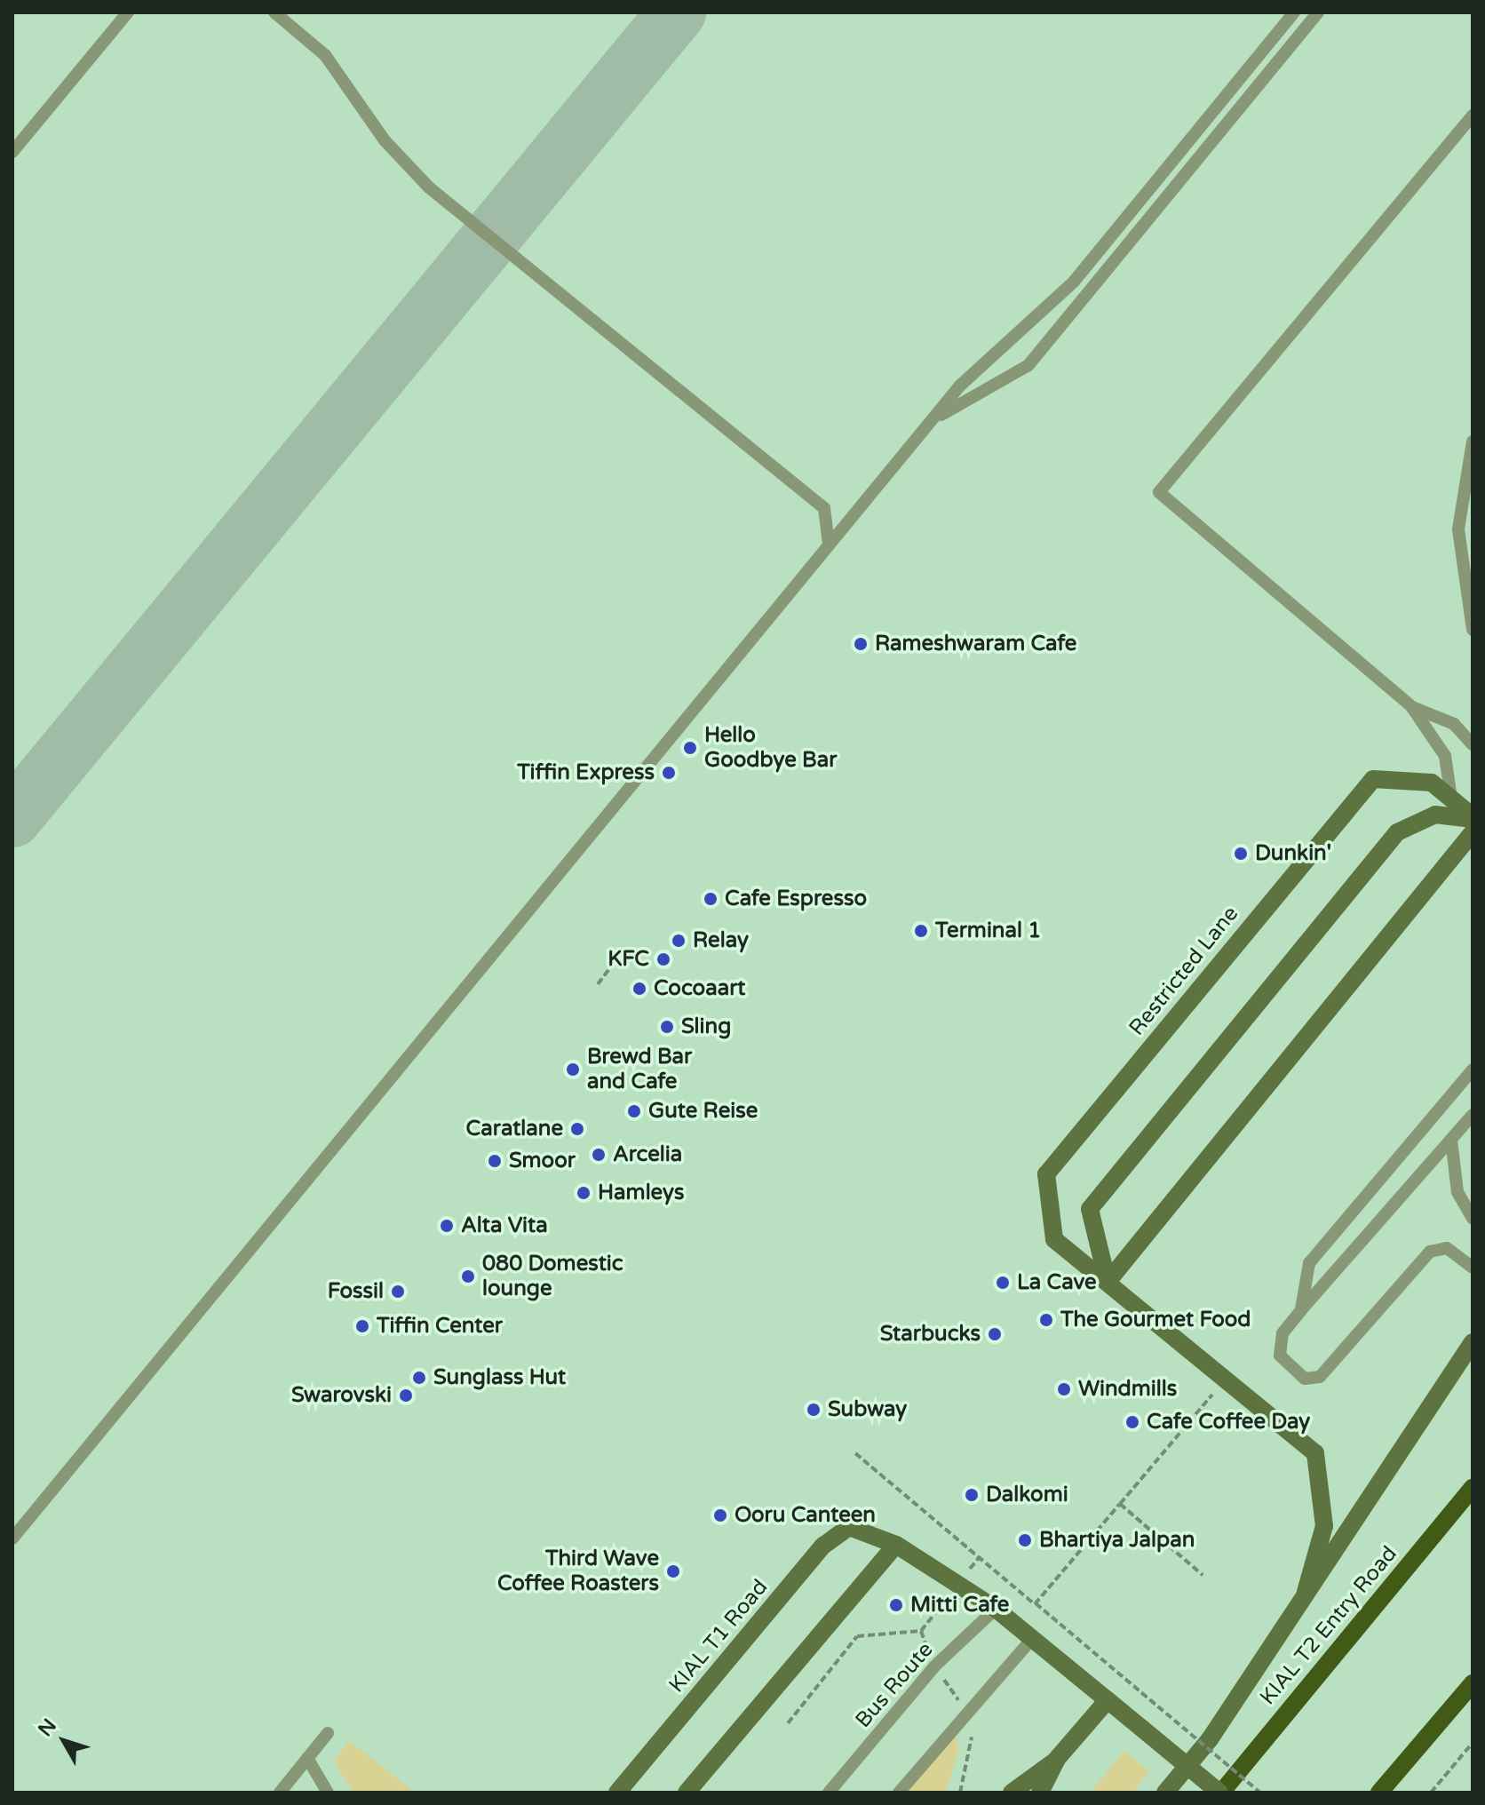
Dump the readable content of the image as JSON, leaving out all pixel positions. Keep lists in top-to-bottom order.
{
  "streets": {
    "main road": ["Restricted Lane", "KIAL T2 Entry Road", "KIAL T1 Road"],
    "lane": ["Bus Route"]
  },
  "places": [
    "Rameshwaram Cafe",
    "Hello Goodbye Bar",
    "Tiffin Express",
    "Dunkin'",
    "Cafe Espresso",
    "Terminal 1",
    "Relay",
    "KFC",
    "Cocoaart",
    "Sling",
    "Brewd Bar and Cafe",
    "Gute Reise",
    "Caratlane",
    "Arcelia",
    "Smoor",
    "Hamleys",
    "Alta Vita",
    "080 Domestic lounge",
    "La Cave",
    "Fossil",
    "The Gourmet Food",
    "Tiffin Center",
    "Starbucks",
    "Sunglass Hut",
    "Windmills",
    "Swarovski",
    "Subway",
    "Cafe Coffee Day",
    "Dalkomi",
    "Ooru Canteen",
    "Bhartiya Jalpan",
    "Third Wave Coffee Roasters",
    "Mitti Cafe"
  ],
  "north": "top left"
}
